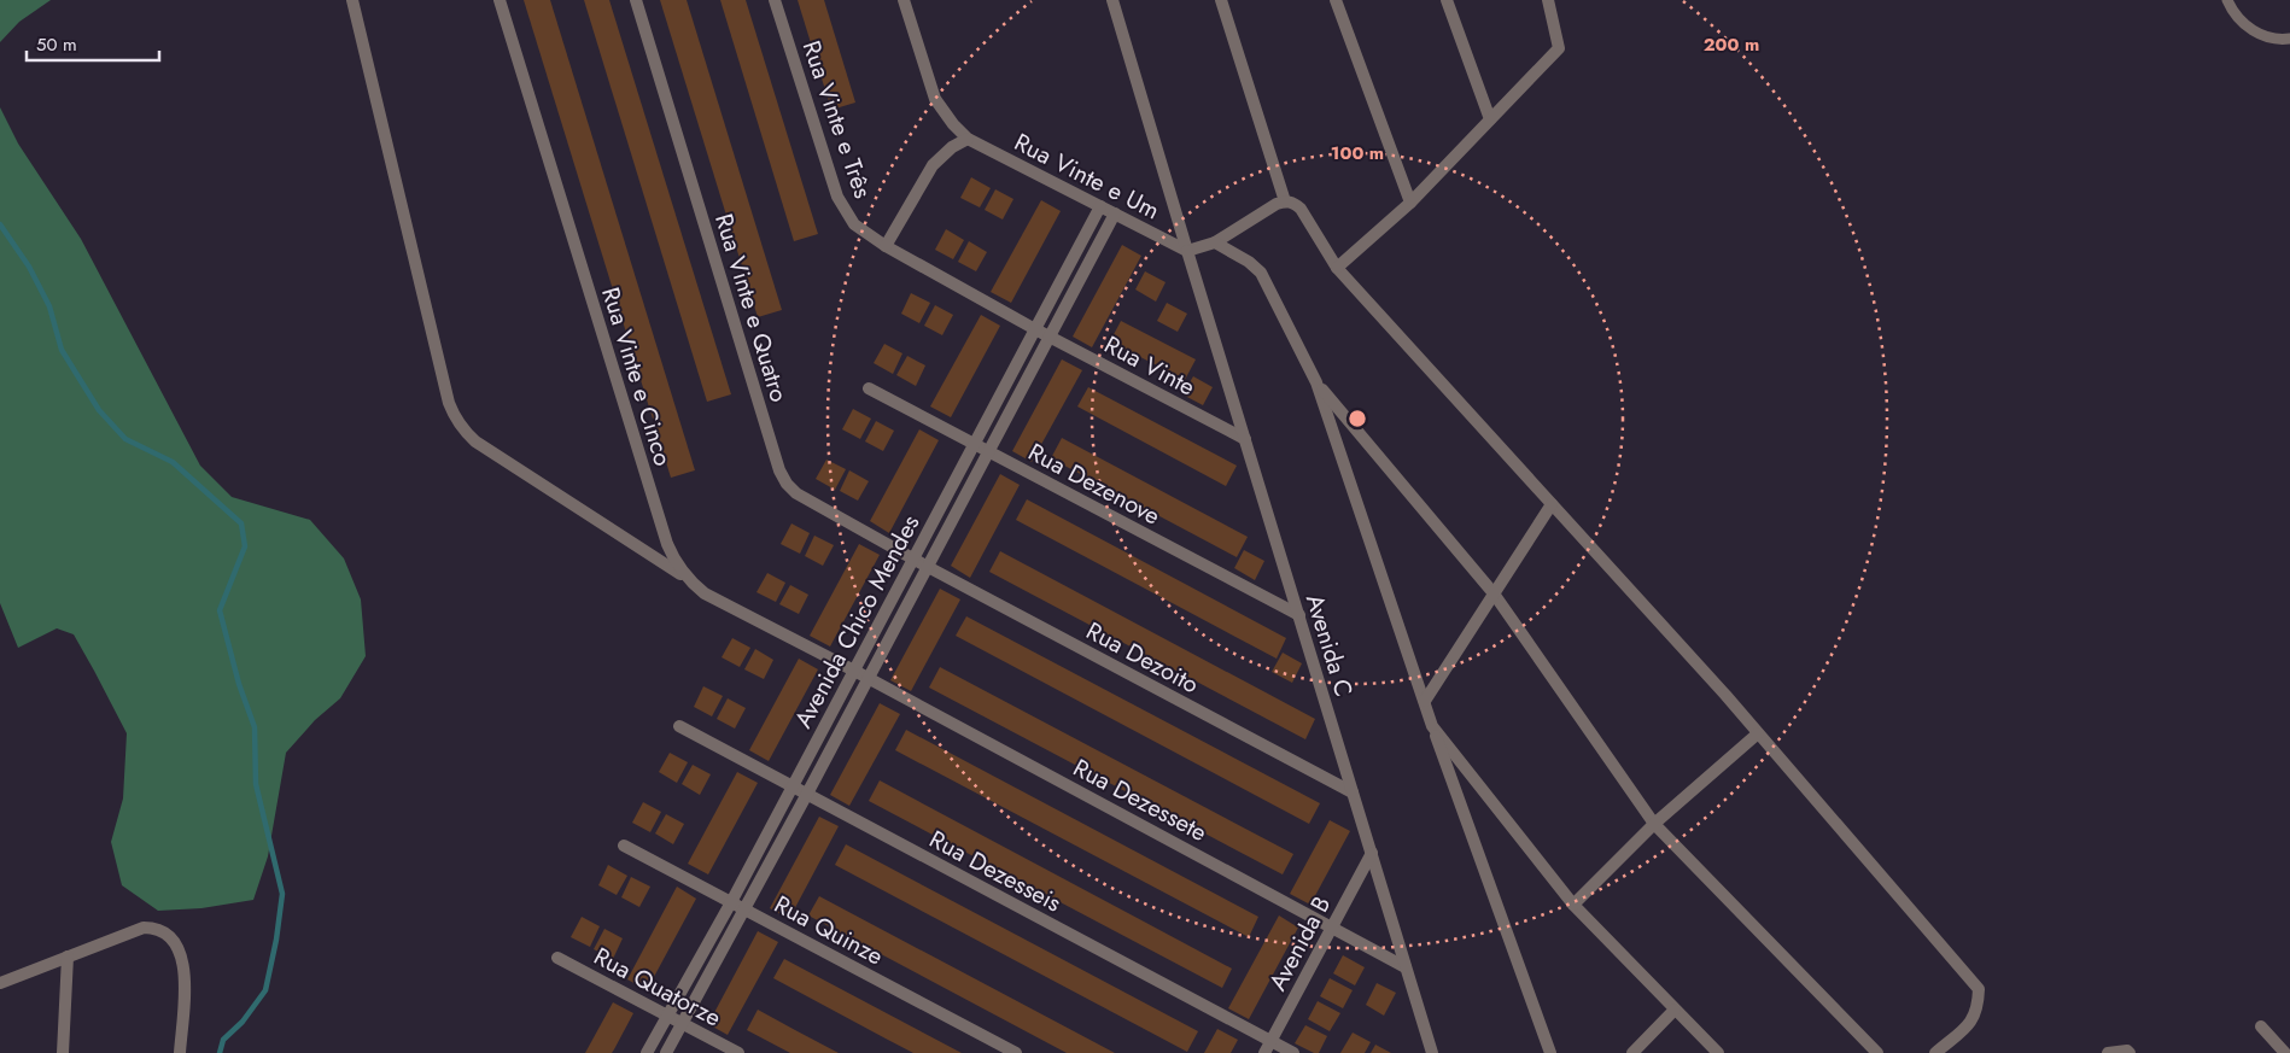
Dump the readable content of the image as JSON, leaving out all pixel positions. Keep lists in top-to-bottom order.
{
  "streets": {
    "street": [
      "Rua Vinte e Três",
      "Rua Vinte e Um",
      "Rua Vinte e Quatro",
      "Rua Vinte",
      "Rua Vinte e Cinco",
      "Rua Dezenove",
      "Avenida Chico Mendes",
      "Avenida C",
      "Rua Dezoito",
      "Rua Dezessete",
      "Rua Dezesseis",
      "Rua Quinze",
      "Avenida B",
      "Rua Quatorze"
    ]
  },
  "crossings": [
    ["Rua Vinte e Três", "Rua Vinte"],
    ["Rua Vinte e Três", "Avenida Chico Mendes"],
    ["Rua Vinte e Um", "Avenida Chico Mendes"],
    ["Rua Vinte e Um", "Avenida C"],
    ["Rua Vinte e Quatro", "Avenida Chico Mendes"],
    ["Rua Vinte e Quatro", "Rua Dezoito"],
    ["Rua Vinte", "Avenida Chico Mendes"],
    ["Rua Vinte", "Avenida C"],
    ["Rua Vinte e Cinco", "Avenida Chico Mendes"],
    ["Rua Vinte e Cinco", "Rua Dezessete"],
    ["Rua Dezenove", "Avenida Chico Mendes"],
    ["Rua Dezenove", "Avenida C"],
    ["Avenida Chico Mendes", "Rua Dezoito"],
    ["Avenida Chico Mendes", "Rua Dezessete"],
    ["Avenida Chico Mendes", "Rua Dezesseis"],
    ["Avenida Chico Mendes", "Rua Quinze"],
    ["Avenida Chico Mendes", "Rua Quatorze"],
    ["Avenida C", "Rua Dezoito"],
    ["Avenida C", "Rua Dezessete"],
    ["Avenida C", "Avenida B"],
    ["Rua Dezessete", "Avenida B"],
    ["Rua Dezesseis", "Avenida B"]
  ],
  "scale_bar": "50 m",
  "rings": ["200 m", "100 m"]
}
